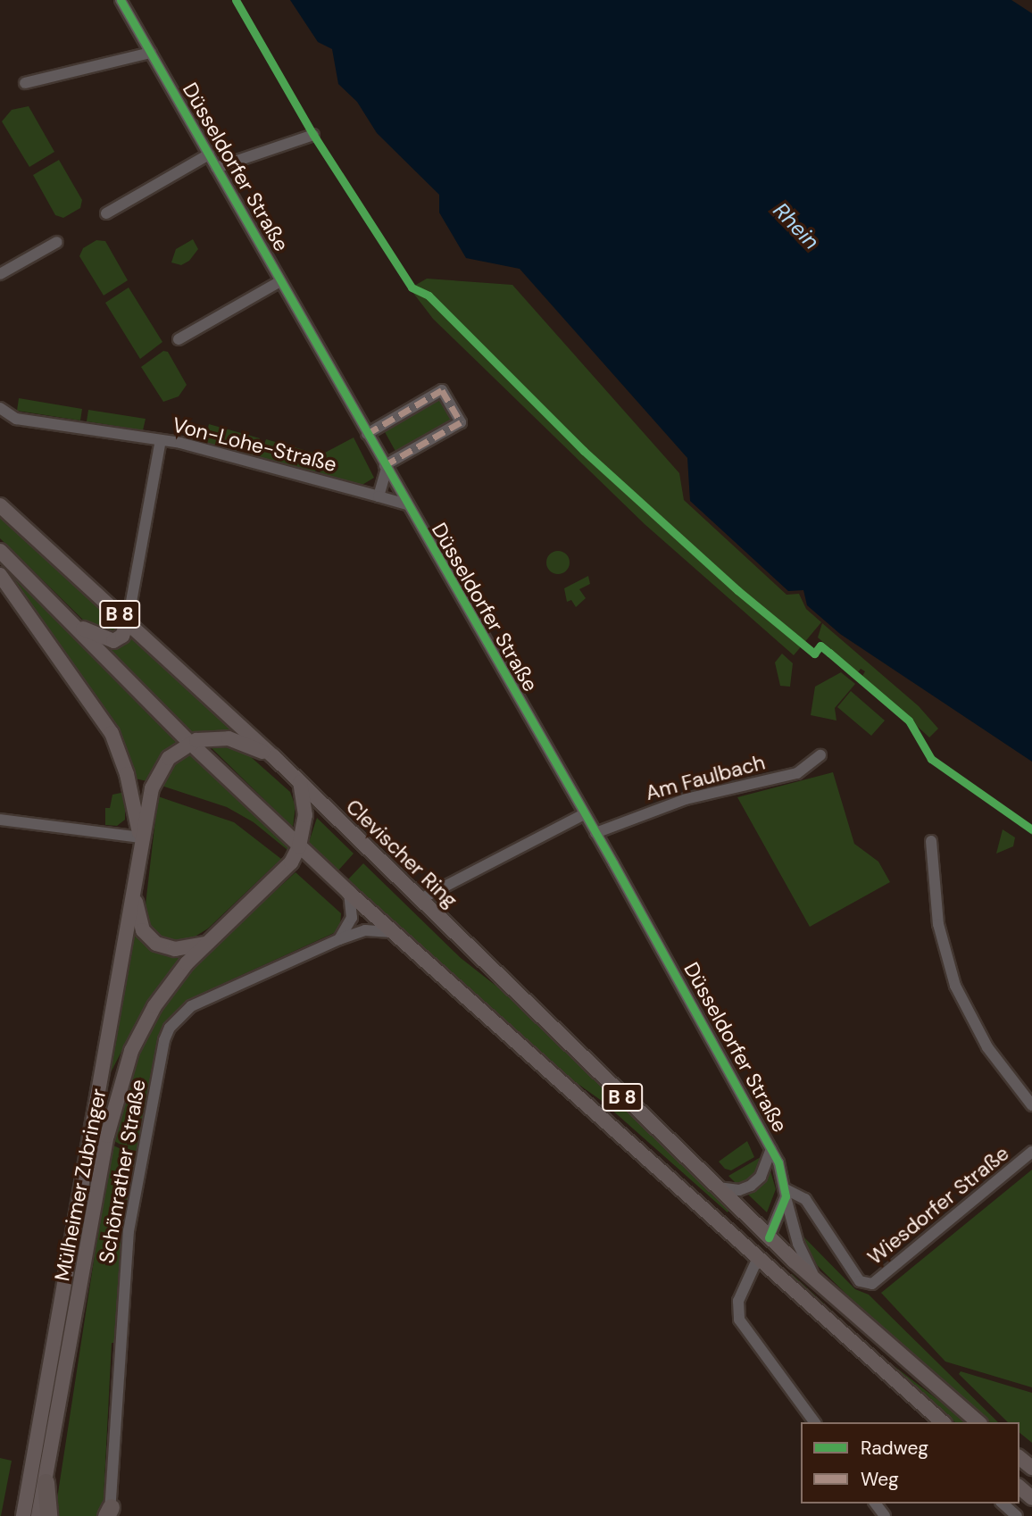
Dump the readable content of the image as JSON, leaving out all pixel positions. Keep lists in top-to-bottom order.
{
  "streets": {
    "main road": ["B 8", "Clevischer Ring", "Mülheimer Zubringer"],
    "street": [
      "Düsseldorfer Straße",
      "Von-Lohe-Straße",
      "Am Faulbach",
      "Schönrather Straße",
      "Wiesdorfer Straße"
    ]
  },
  "crossings": [
    ["Düsseldorfer Straße", "Von-Lohe-Straße"],
    ["Düsseldorfer Straße", "B 8"],
    ["Düsseldorfer Straße", "Am Faulbach"],
    ["Düsseldorfer Straße", "Wiesdorfer Straße"],
    ["B 8", "Clevischer Ring"],
    ["B 8", "Schönrather Straße"],
    ["B 8", "Mülheimer Zubringer"]
  ],
  "water": ["Rhein"],
  "legend": ["Radweg", "Weg"]
}
